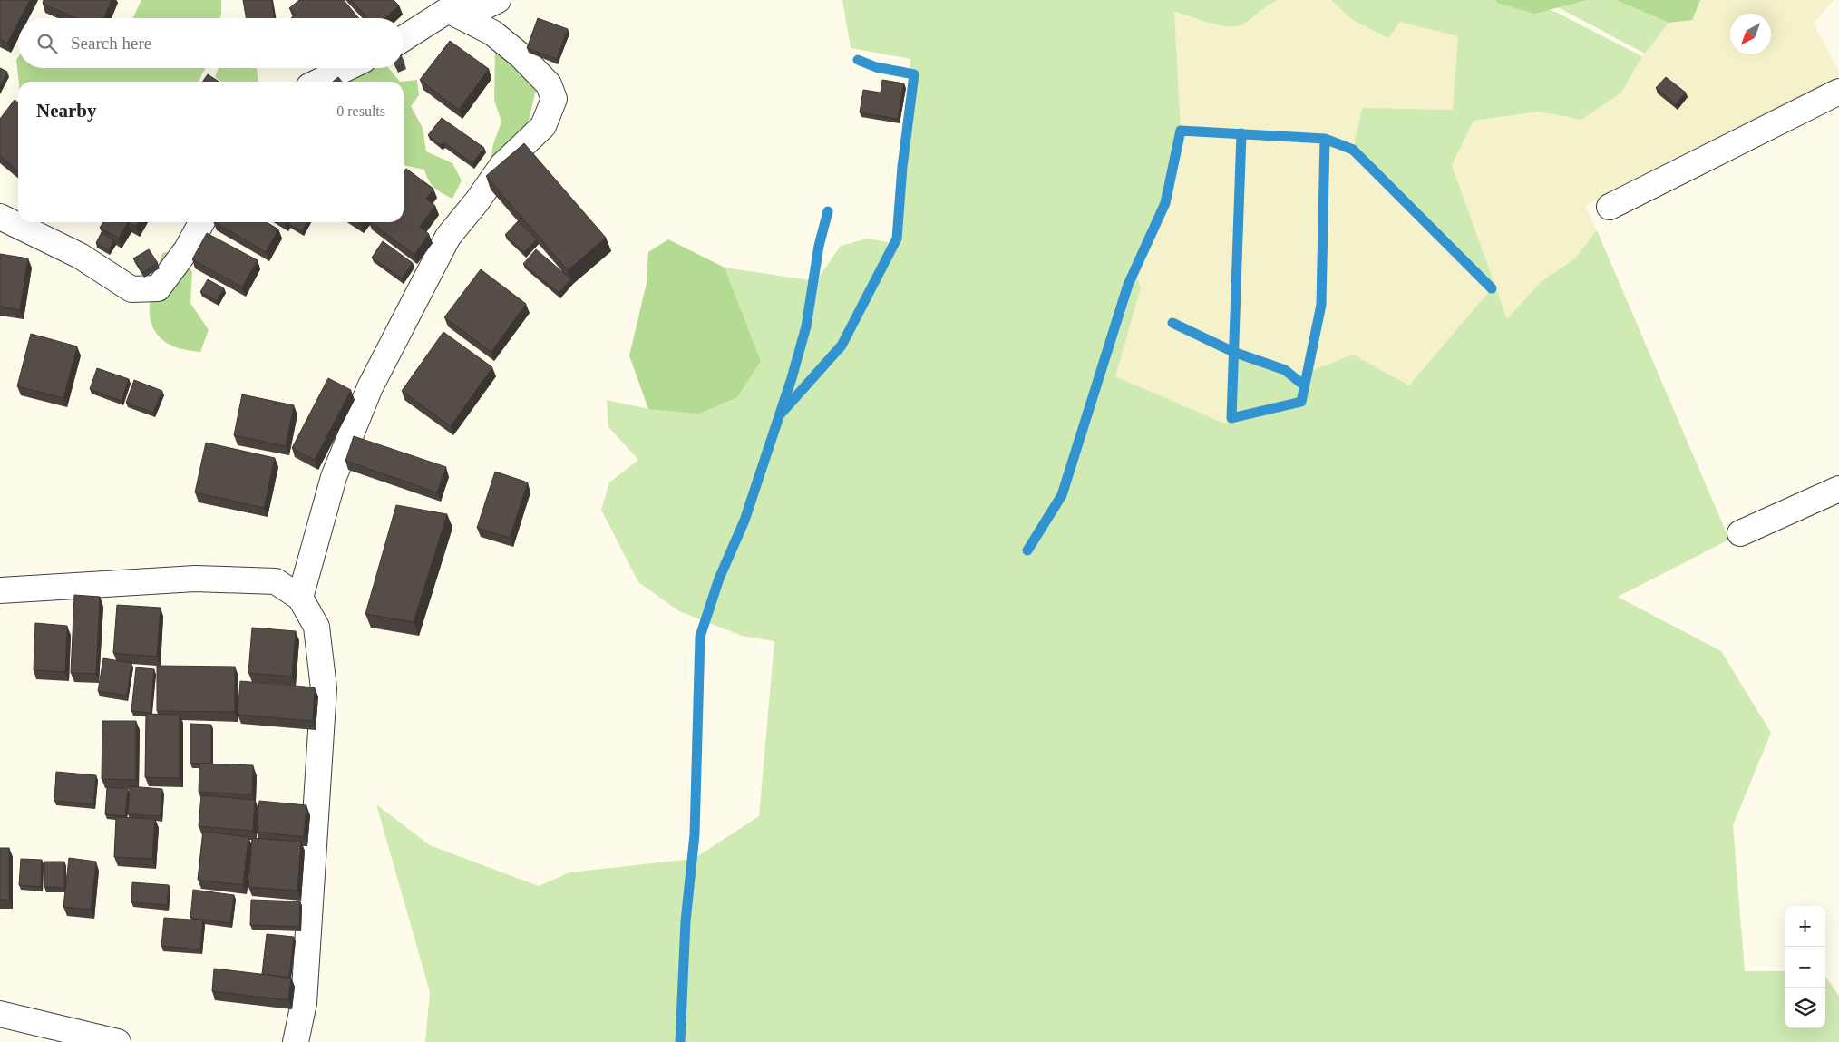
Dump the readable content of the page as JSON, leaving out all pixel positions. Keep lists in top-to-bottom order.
{
  "north": "bottom left",
  "page": {
    "search": "Search here",
    "heading": ["Nearby", "0 results"],
    "map_buttons": ["+", "−"]
  }
}
